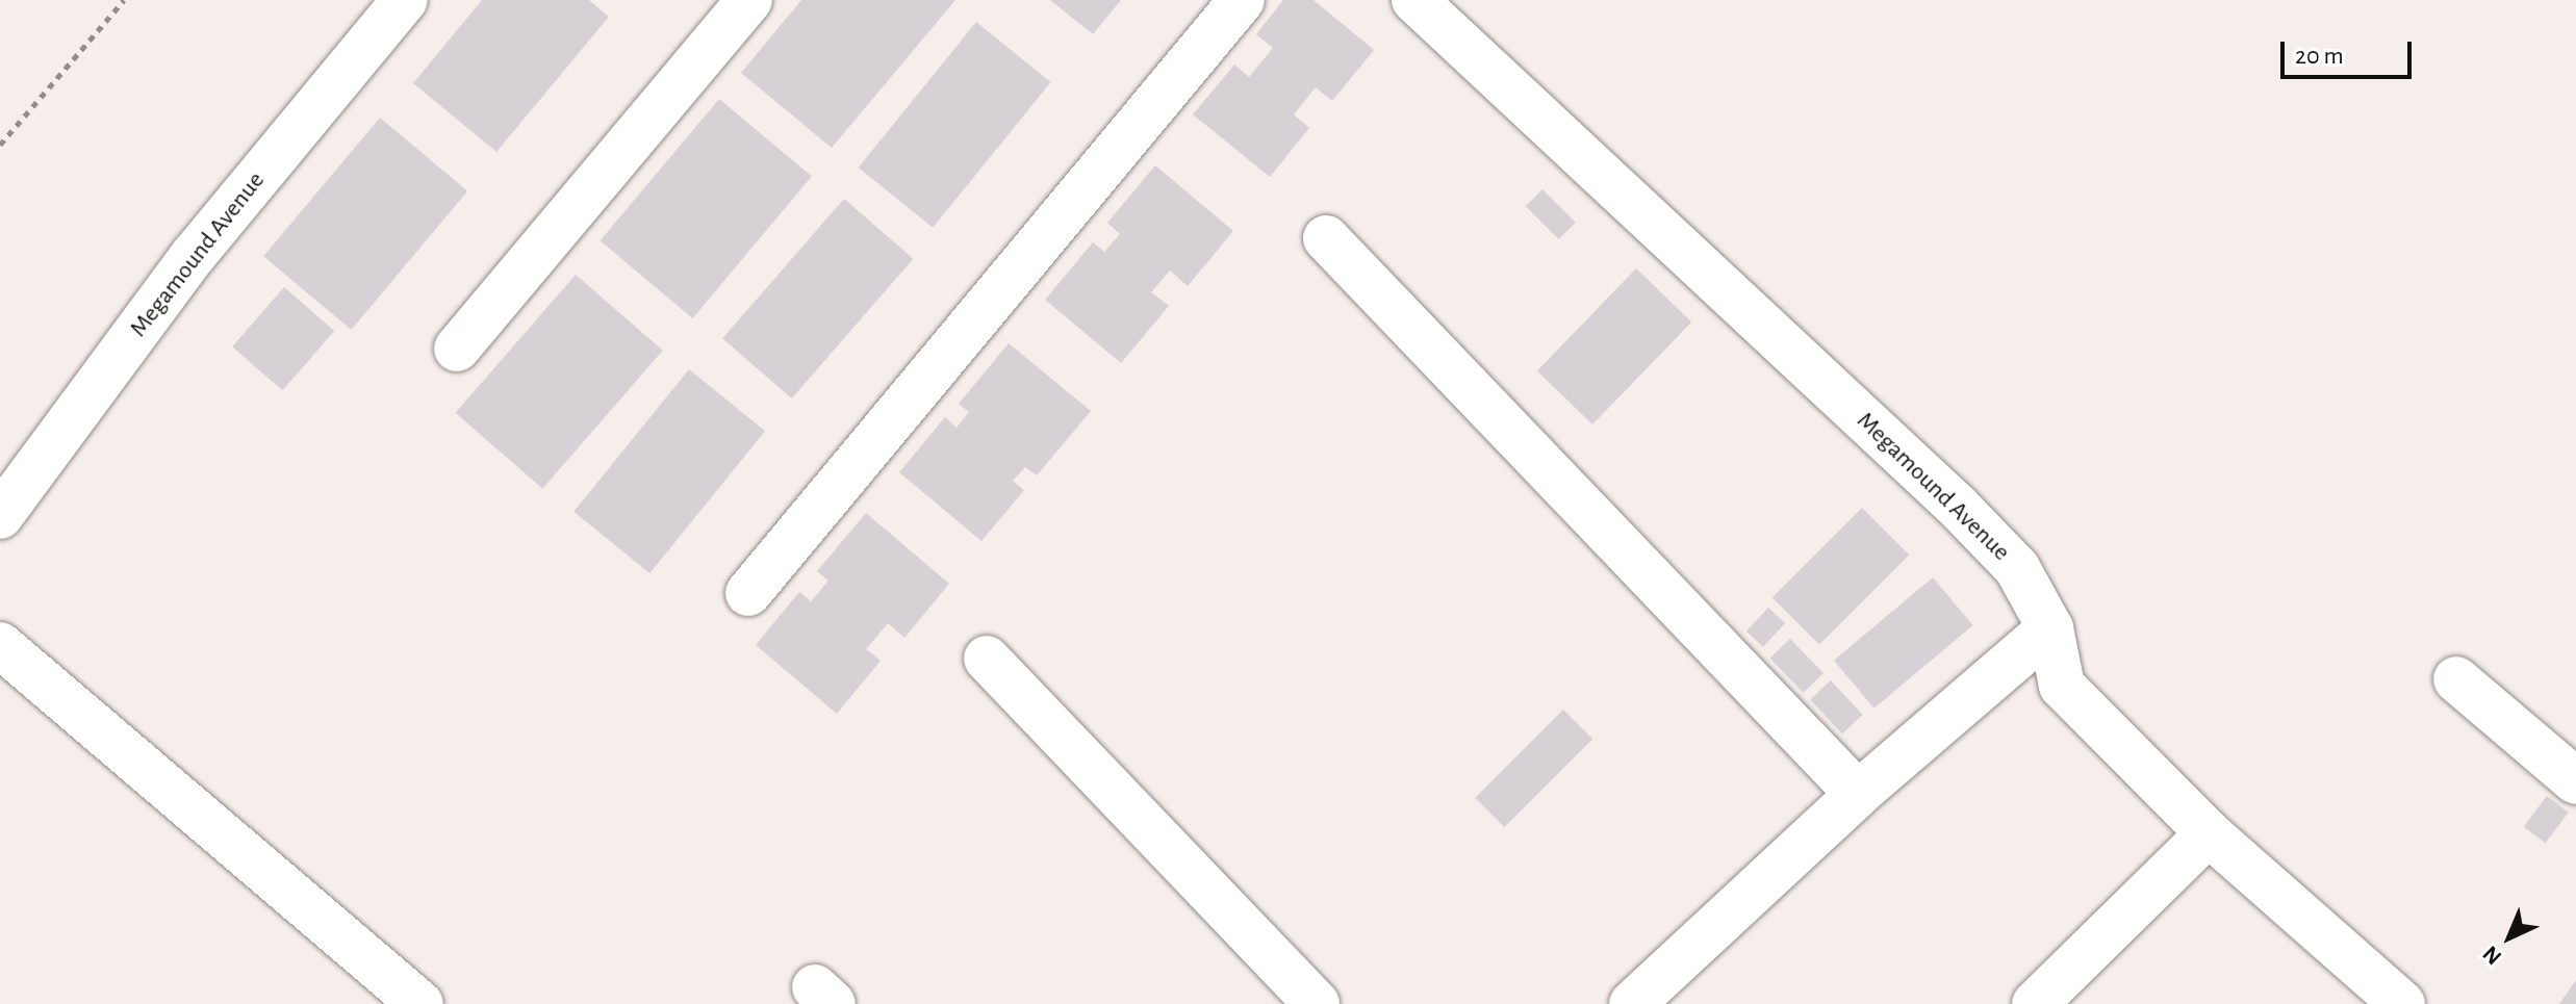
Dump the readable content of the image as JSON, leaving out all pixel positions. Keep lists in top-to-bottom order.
{
  "streets": {
    "street": ["Megamound Avenue"]
  },
  "scale_bar": "20 m",
  "north": "bottom left"
}
